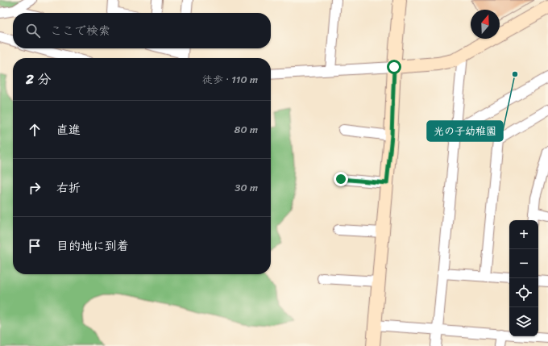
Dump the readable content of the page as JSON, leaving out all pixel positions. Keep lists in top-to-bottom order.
{
  "places": ["光の子幼稚園"],
  "north": "top",
  "page": {
    "search": "ここで検索",
    "heading": ["2 分", "徒歩 · 110 m"],
    "list": [
      ["直進", "80 m"],
      ["右折", "30 m"],
      "目的地に到着"
    ],
    "map_buttons": ["+", "−"]
  }
}
